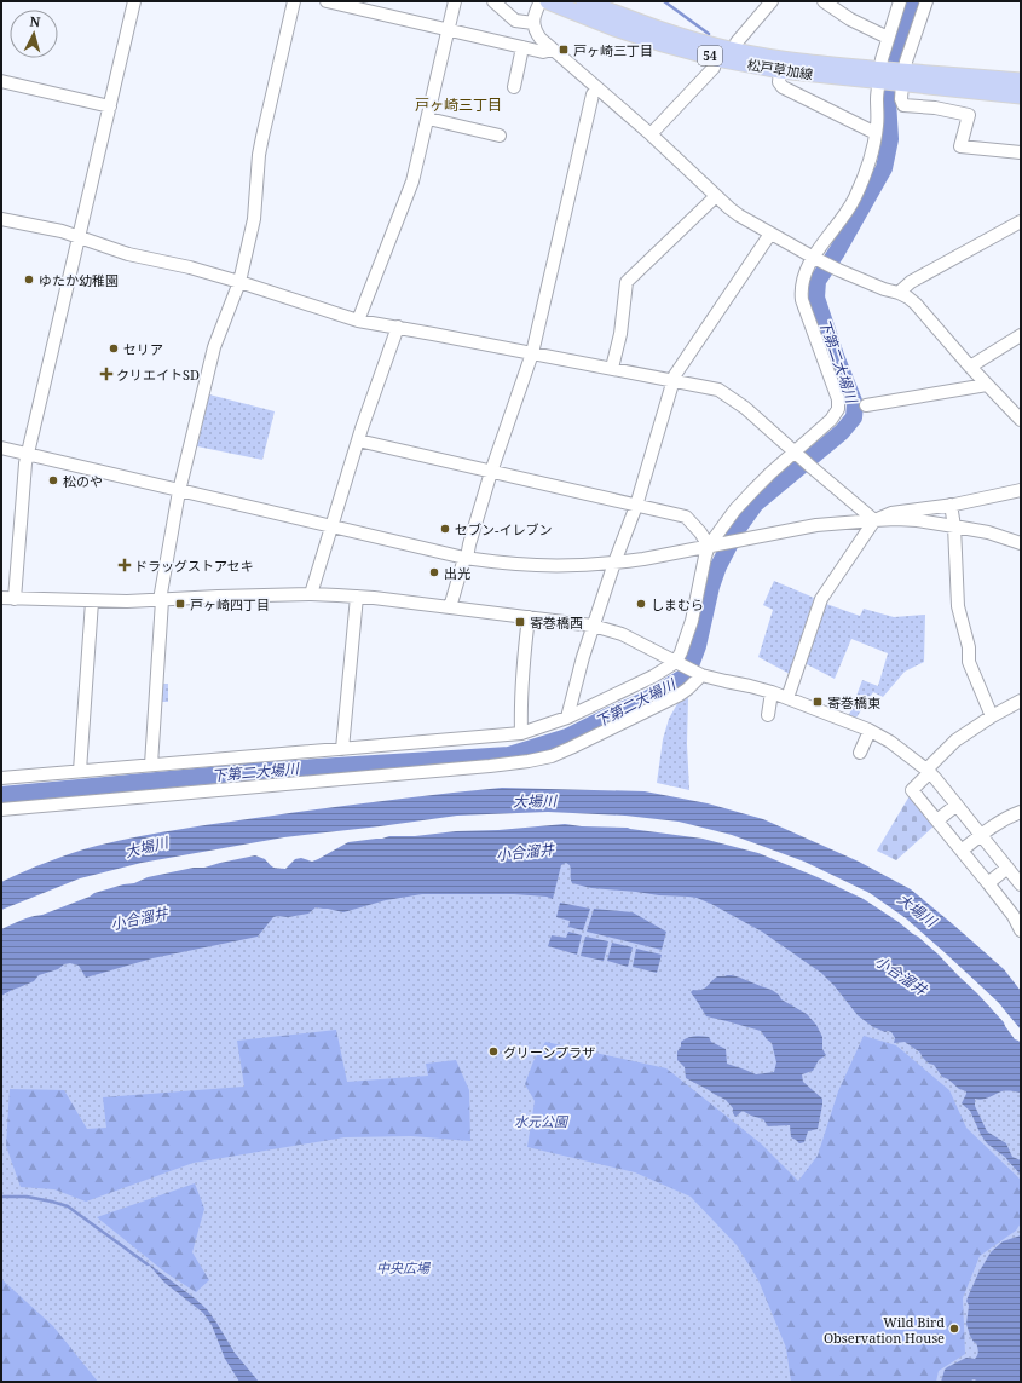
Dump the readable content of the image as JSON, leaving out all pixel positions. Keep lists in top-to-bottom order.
{
  "streets": {
    "main road": ["54", "松戸草加線"]
  },
  "districts": ["戸ヶ崎三丁目"],
  "water": ["下第二大場川", "大場川", "小合溜井"],
  "parks": ["水元公園", "中央広場"],
  "places": {
    "transit": [
      "戸ヶ崎三丁目",
      "戸ヶ崎四丁目",
      "寄巻橋西",
      "寄巻橋東"
    ],
    "other": [
      "ゆたか幼稚園",
      "セリア",
      "松のや",
      "セブン-イレブン",
      "出光",
      "しまむら",
      "グリーンプラザ",
      "Wild Bird Observation House"
    ],
    "health": ["クリエイトSD", "ドラッグストアセキ"]
  },
  "north": "top"
}
